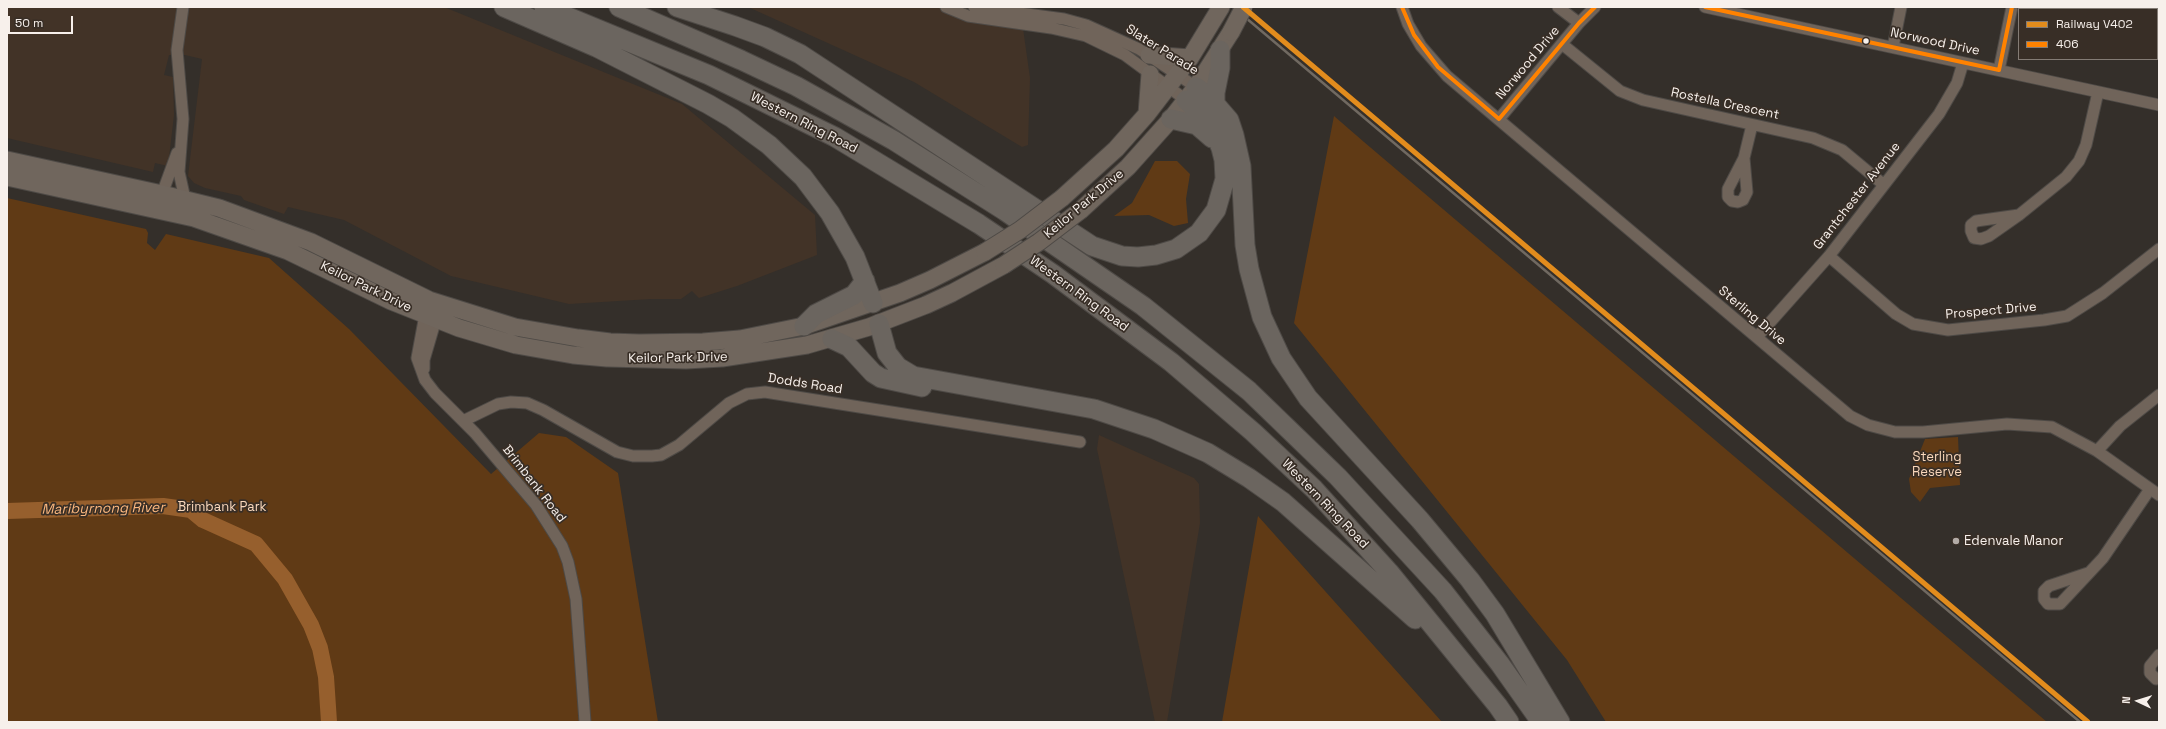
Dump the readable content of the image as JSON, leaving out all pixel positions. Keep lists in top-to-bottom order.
{
  "streets": {
    "highway": ["Western Ring Road"],
    "main road": ["Keilor Park Drive"],
    "street": [
      "Norwood Drive",
      "Slater Parade",
      "Rostella Crescent",
      "Grantchester Avenue",
      "Prospect Drive",
      "Sterling Drive",
      "Dodds Road",
      "Brimbank Road"
    ]
  },
  "crossings": [
    ["Norwood Drive", "Rostella Crescent"],
    ["Norwood Drive", "Grantchester Avenue"],
    ["Norwood Drive", "Sterling Drive"],
    ["Slater Parade", "Keilor Park Drive"],
    ["Rostella Crescent", "Grantchester Avenue"],
    ["Grantchester Avenue", "Prospect Drive"],
    ["Grantchester Avenue", "Sterling Drive"],
    ["Keilor Park Drive", "Brimbank Road"],
    ["Dodds Road", "Brimbank Road"]
  ],
  "water": ["Maribyrnong River"],
  "parks": ["Sterling Reserve", "Brimbank Park"],
  "places": ["Edenvale Manor"],
  "lines": ["rail line V402", "transit line 406"],
  "legend": ["Railway V402", "406"],
  "scale_bar": "50 m",
  "north": "left"
}
